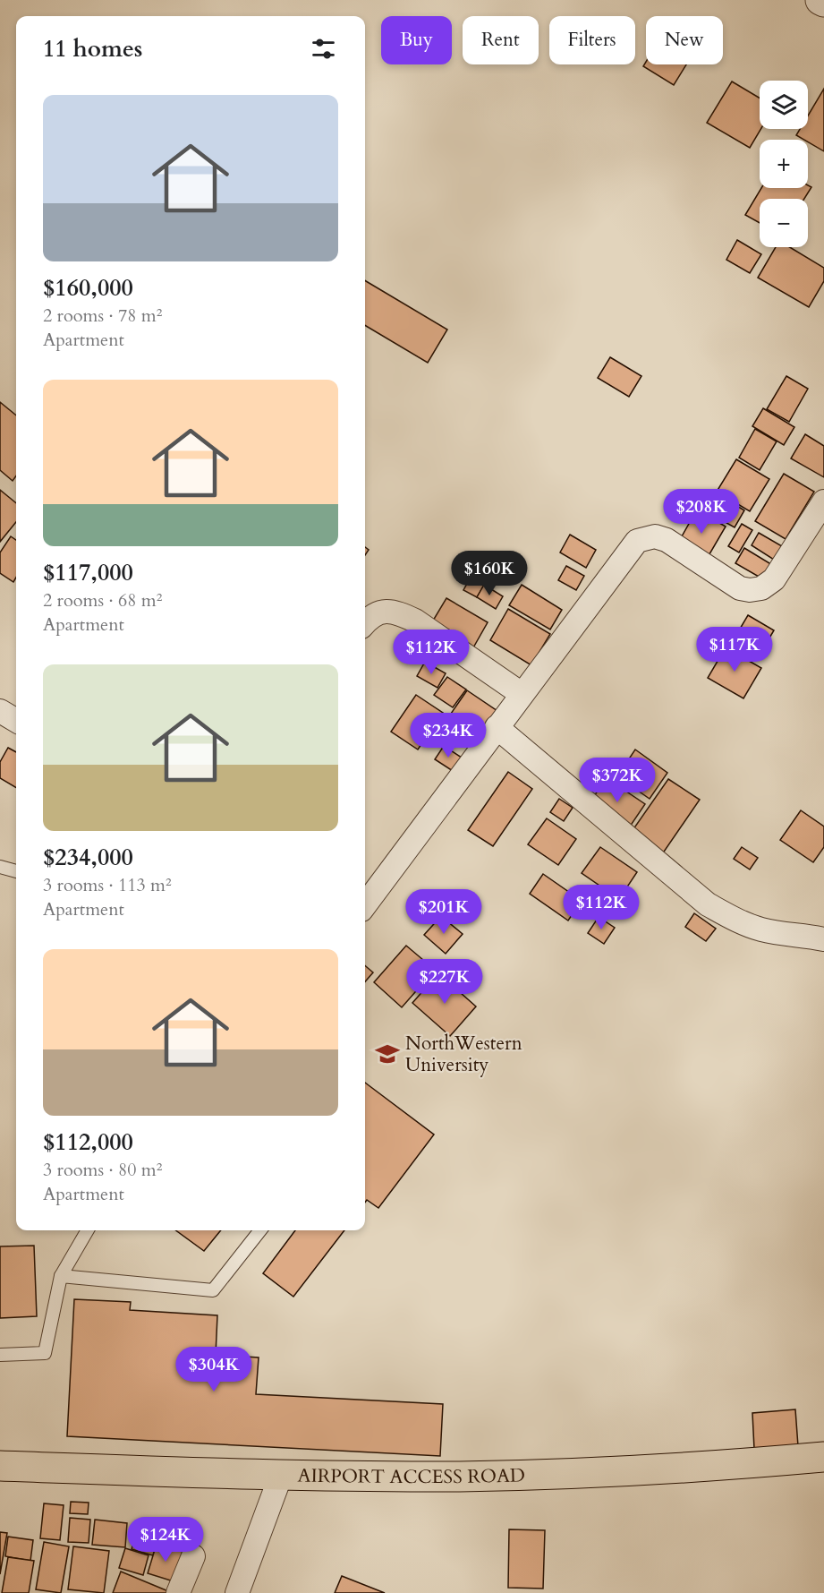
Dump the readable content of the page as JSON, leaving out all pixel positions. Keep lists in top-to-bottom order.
{
  "streets": {
    "main road": ["AIRPORT ACCESS ROAD"]
  },
  "places": {
    "school or university": ["NorthWestern University"]
  },
  "page": {
    "chip": [
      "Buy",
      "Rent",
      "Filters",
      "New"
    ],
    "heading": "11 homes",
    "map_buttons": ["+", "−"],
    "list": [
      {
        "name": "$160,000",
        "note": "2 rooms · 78 m² · Apartment"
      },
      {
        "name": "$117,000",
        "note": "2 rooms · 68 m² · Apartment"
      },
      {
        "name": "$234,000",
        "note": "3 rooms · 113 m² · Apartment"
      },
      {
        "name": "$112,000",
        "note": "3 rooms · 80 m² · Apartment"
      }
    ],
    "price": [
      "$208K",
      "$160K",
      "$117K",
      "$112K",
      "$234K",
      "$372K",
      "$112K",
      "$201K",
      "$227K",
      "$304K",
      "$124K"
    ]
  }
}
